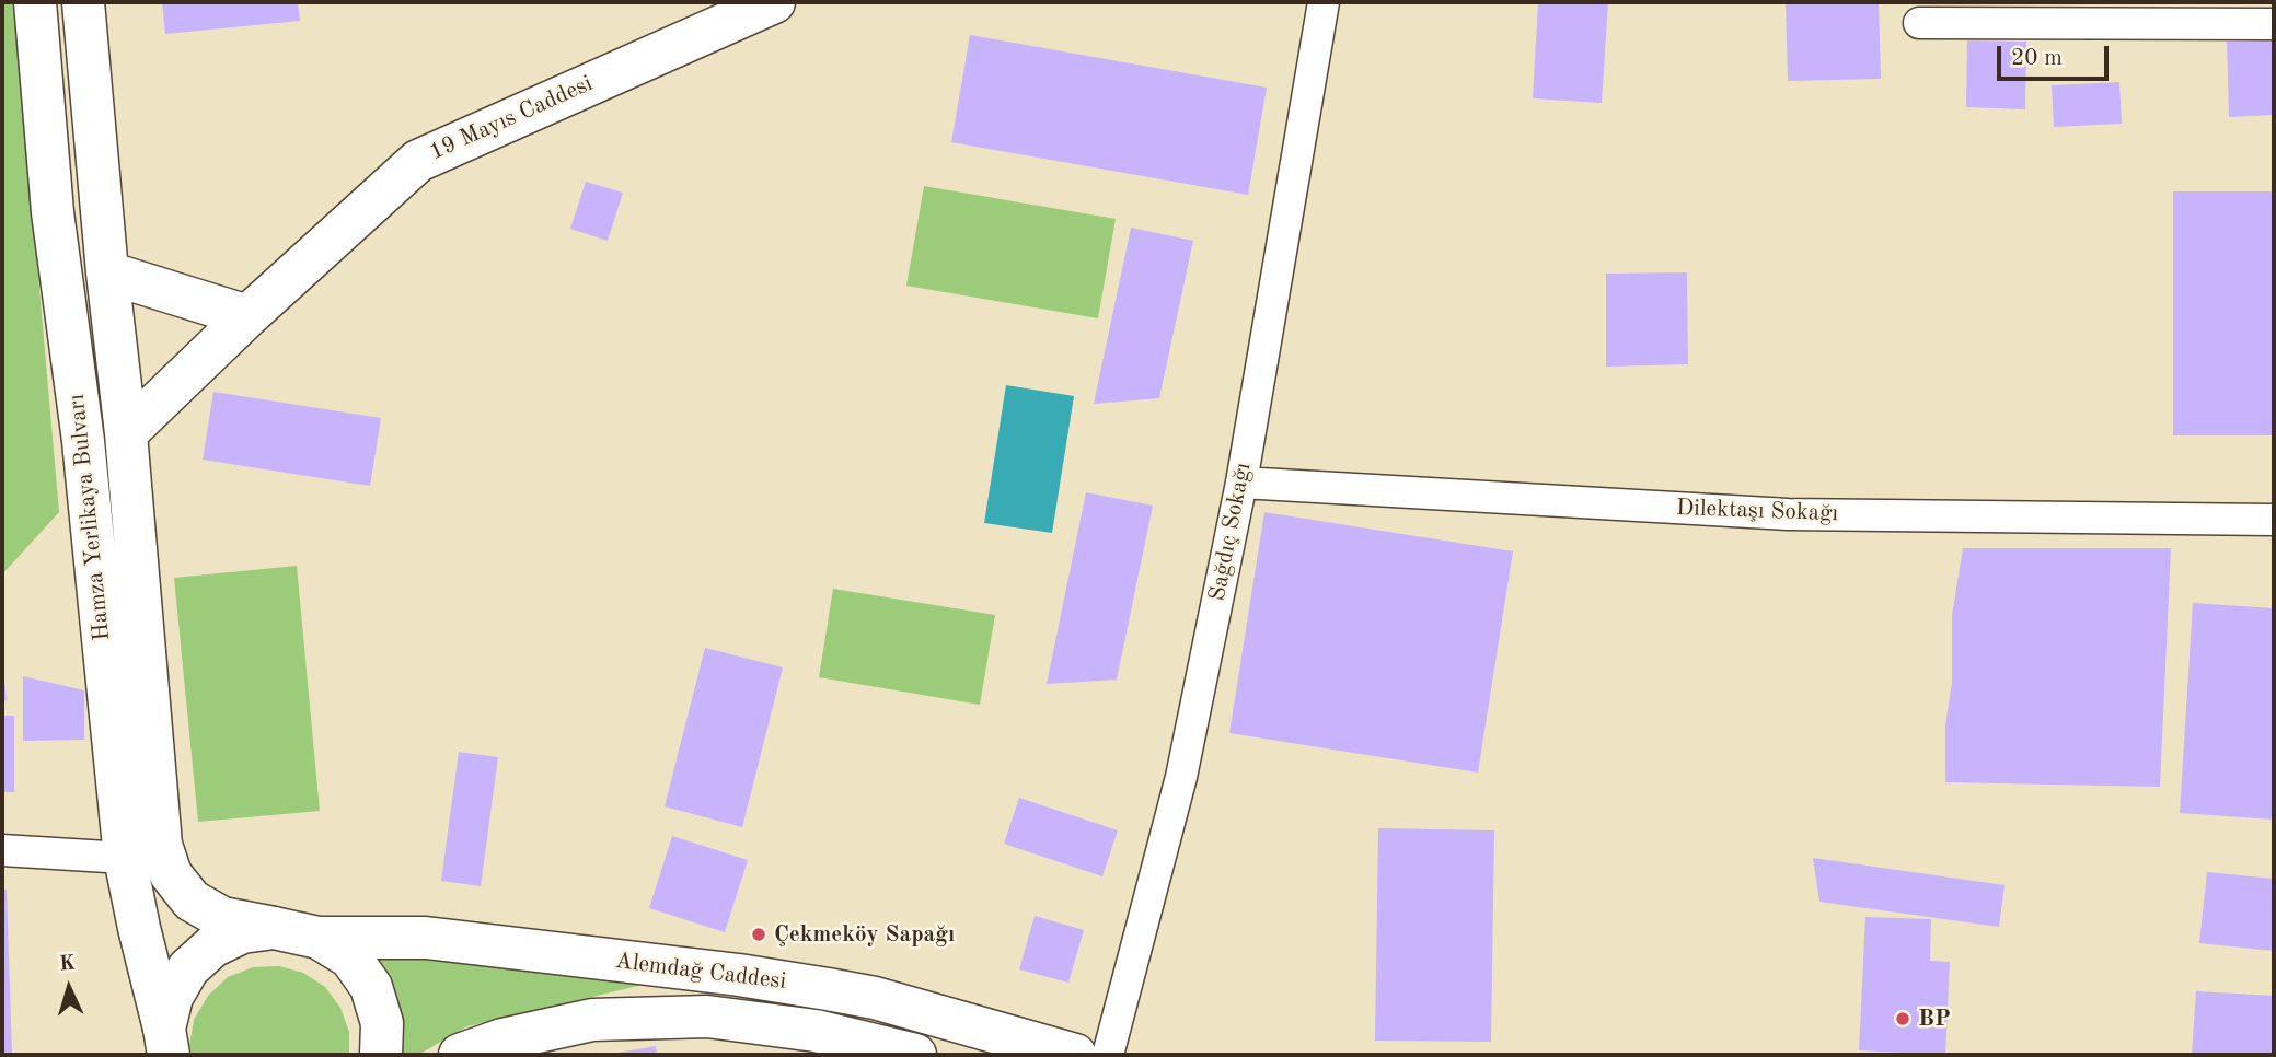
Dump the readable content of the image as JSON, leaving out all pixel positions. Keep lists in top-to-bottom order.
{
  "streets": {
    "main road": ["19 Mayıs Caddesi", "Hamza Yerlikaya Bulvarı", "Alemdağ Caddesi"],
    "street": ["Dilektaşı Sokağı", "Sağdıç Sokağı"]
  },
  "crossings": [
    ["19 Mayıs Caddesi", "Hamza Yerlikaya Bulvarı"],
    ["Dilektaşı Sokağı", "Sağdıç Sokağı"],
    ["Hamza Yerlikaya Bulvarı", "Alemdağ Caddesi"]
  ],
  "places": ["Çekmeköy Sapağı", "BP"],
  "scale_bar": "20 m",
  "north": "top"
}
